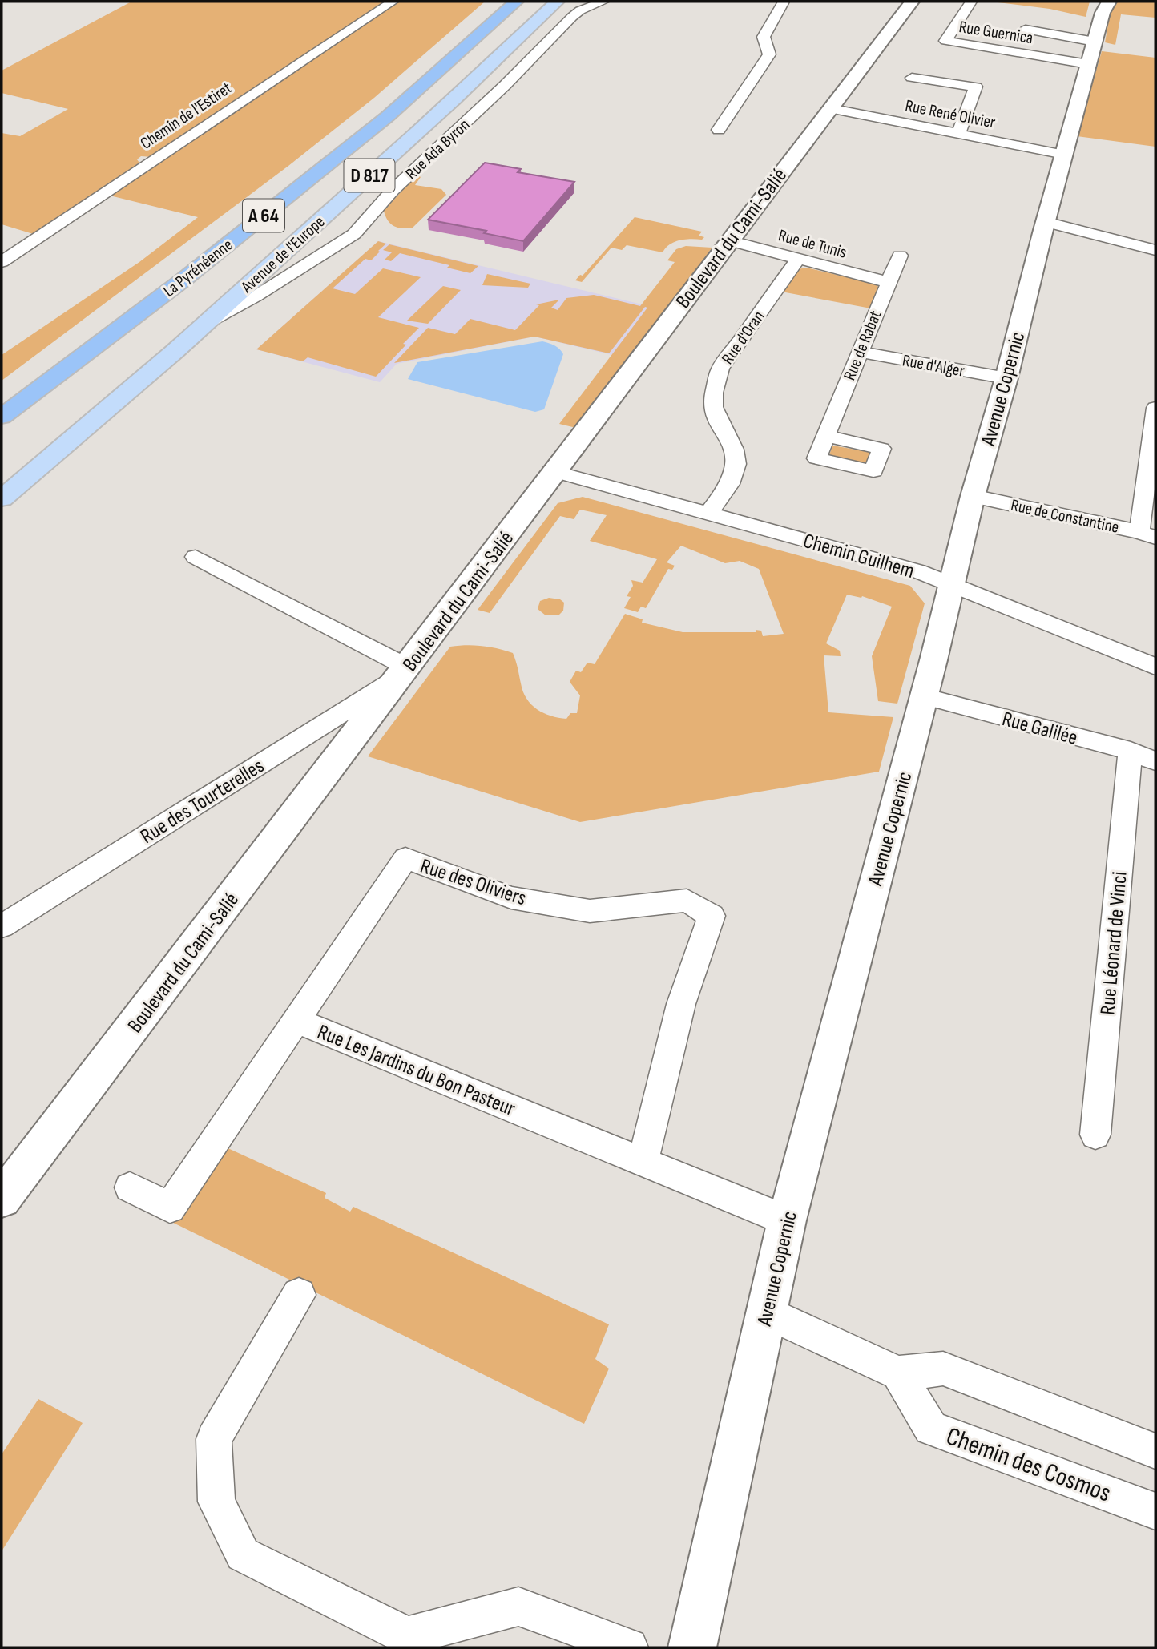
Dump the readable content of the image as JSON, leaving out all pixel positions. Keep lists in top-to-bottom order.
{
  "streets": {
    "highway": ["A 64", "La Pyrénéenne"],
    "main road": ["D 817", "Avenue de l'Europe"],
    "street": [
      "Rue Guernica",
      "Rue René Olivier",
      "Chemin de l'Estiret",
      "Rue Ada Byron",
      "Boulevard du Cami-Salié",
      "Rue de Tunis",
      "Rue d'Oran",
      "Rue de Rabat",
      "Rue d'Alger",
      "Avenue Copernic",
      "Rue de Constantine",
      "Chemin Guilhem",
      "Rue Galilée",
      "Rue des Tourterelles",
      "Rue des Oliviers",
      "Rue Léonard de Vinci",
      "Rue Les Jardins du Bon Pasteur",
      "Chemin des Cosmos"
    ]
  },
  "crossings": [
    ["Rue Guernica", "Avenue Copernic"],
    ["Rue René Olivier", "Boulevard du Cami-Salié"],
    ["Rue René Olivier", "Avenue Copernic"],
    ["Rue Ada Byron", "Avenue de l'Europe"],
    ["Boulevard du Cami-Salié", "Rue de Tunis"],
    ["Boulevard du Cami-Salié", "Chemin Guilhem"],
    ["Boulevard du Cami-Salié", "Rue des Tourterelles"],
    ["Rue de Tunis", "Rue d'Oran"],
    ["Rue de Tunis", "Rue de Rabat"],
    ["Rue d'Oran", "Chemin Guilhem"],
    ["Rue de Rabat", "Rue d'Alger"],
    ["Rue d'Alger", "Avenue Copernic"],
    ["Avenue Copernic", "Rue de Constantine"],
    ["Avenue Copernic", "Chemin Guilhem"],
    ["Avenue Copernic", "Rue Galilée"],
    ["Avenue Copernic", "Rue Les Jardins du Bon Pasteur"],
    ["Rue Galilée", "Rue Léonard de Vinci"],
    ["Rue des Oliviers", "Rue Les Jardins du Bon Pasteur"]
  ]
}
